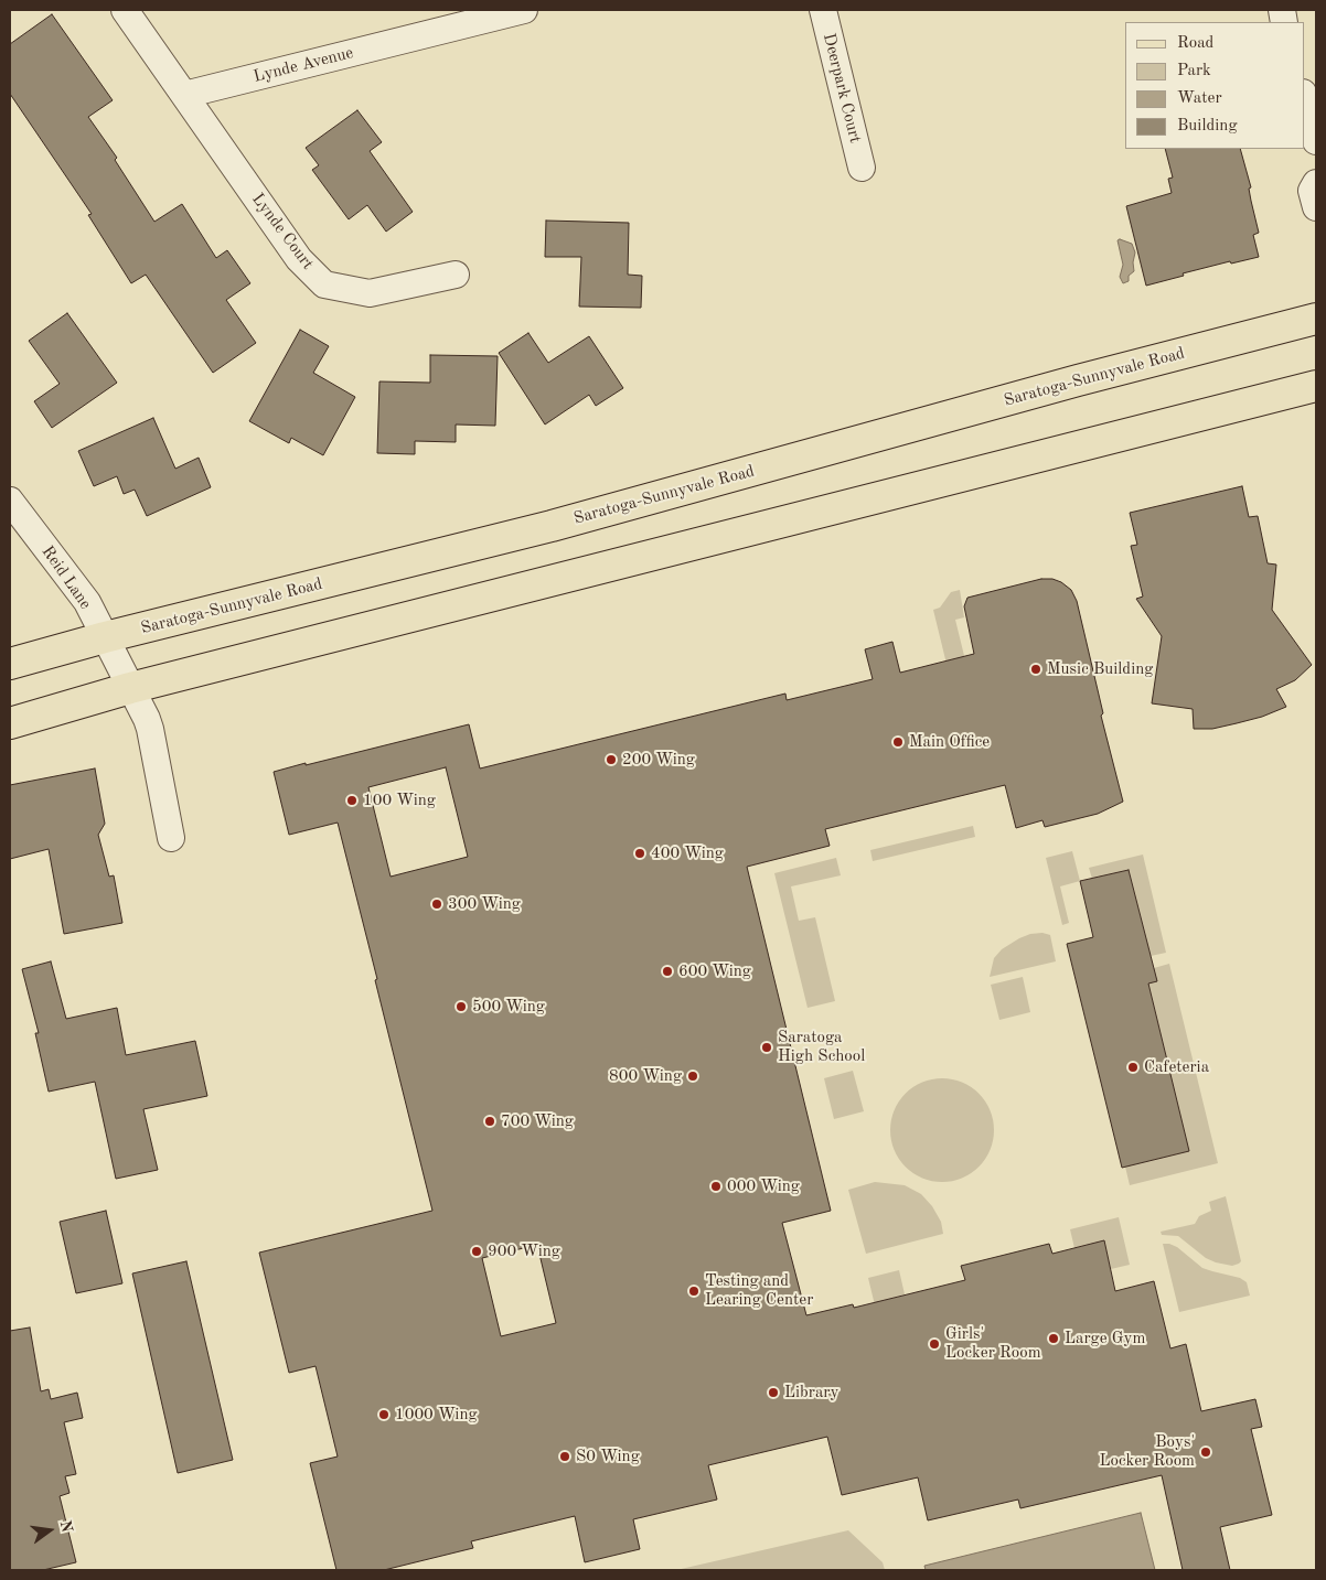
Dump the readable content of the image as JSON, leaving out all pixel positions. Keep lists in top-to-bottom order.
{
  "streets": {
    "main road": ["Saratoga-Sunnyvale Road"],
    "street": [
      "Lynde Avenue",
      "Deerpark Court",
      "Lynde Court",
      "Reid Lane"
    ]
  },
  "crossings": [
    ["Lynde Avenue", "Lynde Court"],
    ["Saratoga-Sunnyvale Road", "Reid Lane"]
  ],
  "places": [
    "Music Building",
    "Main Office",
    "200 Wing",
    "100 Wing",
    "400 Wing",
    "300 Wing",
    "600 Wing",
    "500 Wing",
    "Saratoga High School",
    "Cafeteria",
    "800 Wing",
    "700 Wing",
    "000 Wing",
    "900 Wing",
    "Testing and Learing Center",
    "Large Gym",
    "Girls' Locker Room",
    "Library",
    "1000 Wing",
    "Boys' Locker Room",
    "S0 Wing"
  ],
  "legend": [
    "Road",
    "Park",
    "Water",
    "Building"
  ],
  "north": "right"
}
